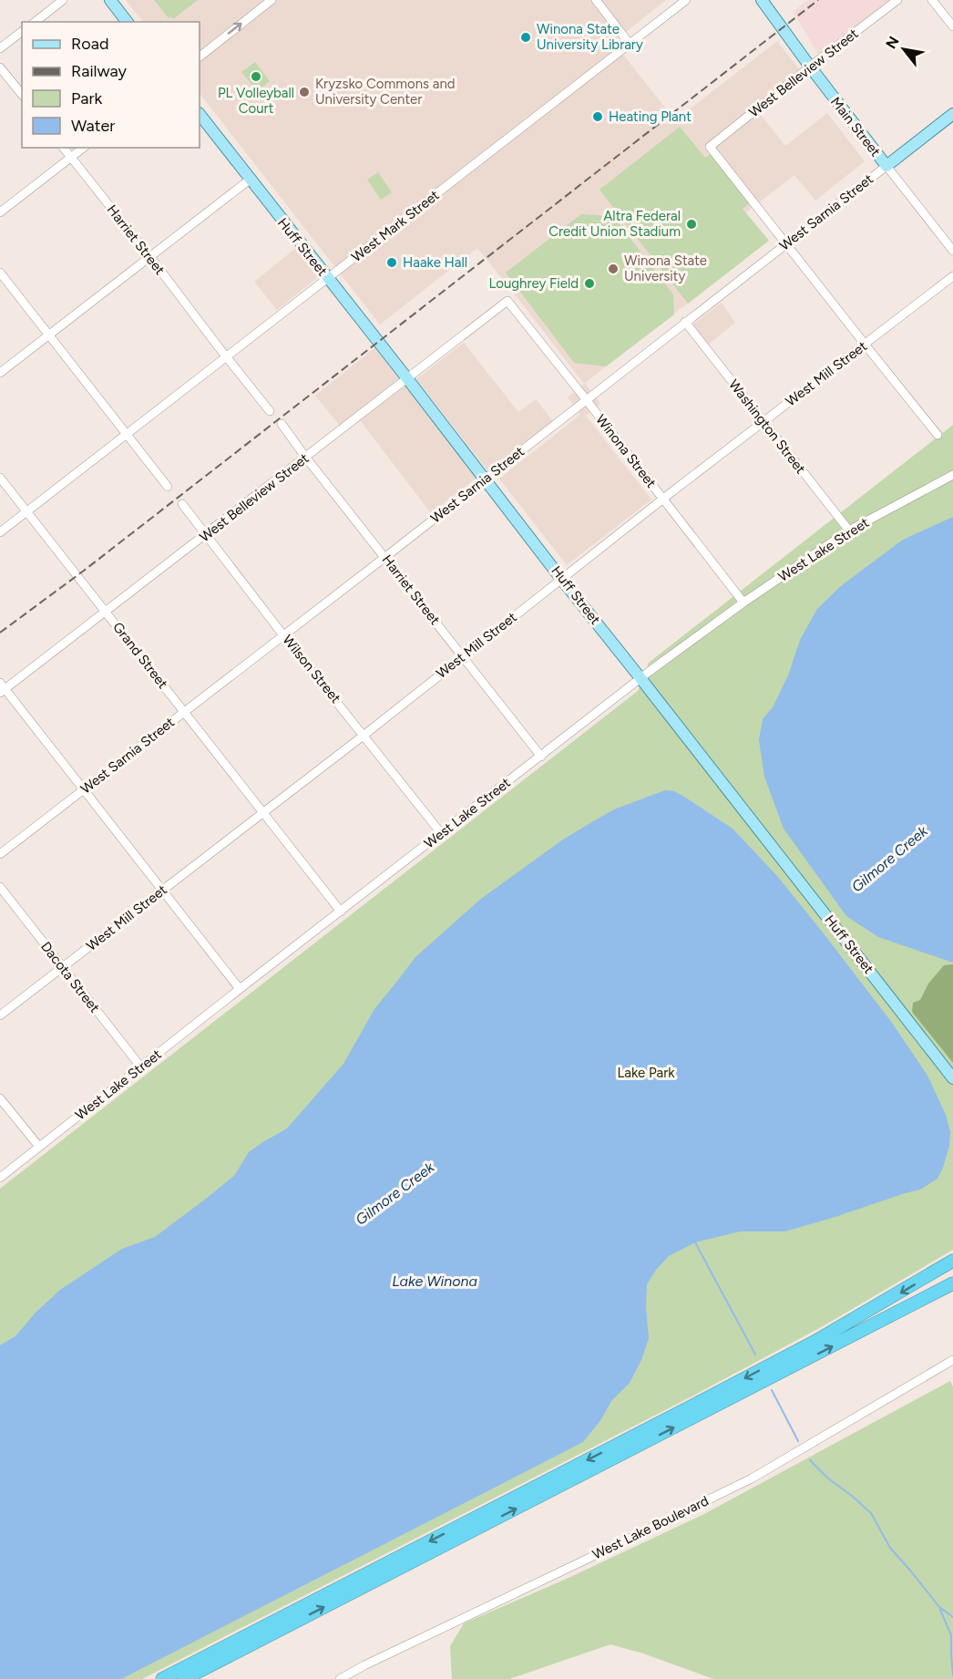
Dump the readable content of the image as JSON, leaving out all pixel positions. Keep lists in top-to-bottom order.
{
  "streets": {
    "main road": ["Main Street", "West Sarnia Street", "Huff Street"],
    "street": [
      "West Belleview Street",
      "West Mark Street",
      "Harriet Street",
      "West Mill Street",
      "Washington Street",
      "Winona Street",
      "West Lake Street",
      "Grand Street",
      "Wilson Street",
      "Dacota Street",
      "West Lake Boulevard"
    ]
  },
  "crossings": [
    ["West Belleview Street", "Main Street"],
    ["West Belleview Street", "West Sarnia Street"],
    ["West Belleview Street", "Harriet Street"],
    ["West Belleview Street", "Huff Street"],
    ["West Belleview Street", "Winona Street"],
    ["West Belleview Street", "Grand Street"],
    ["West Belleview Street", "Wilson Street"],
    ["Main Street", "West Sarnia Street"],
    ["West Sarnia Street", "Harriet Street"],
    ["West Sarnia Street", "Huff Street"],
    ["West Sarnia Street", "Washington Street"],
    ["West Sarnia Street", "Winona Street"],
    ["West Sarnia Street", "Grand Street"],
    ["West Sarnia Street", "Wilson Street"],
    ["West Mark Street", "Harriet Street"],
    ["West Mark Street", "Huff Street"],
    ["West Mark Street", "Grand Street"],
    ["Harriet Street", "West Mill Street"],
    ["Harriet Street", "West Lake Street"],
    ["Huff Street", "West Mill Street"],
    ["Huff Street", "West Lake Street"],
    ["West Mill Street", "Washington Street"],
    ["West Mill Street", "Winona Street"],
    ["West Mill Street", "Grand Street"],
    ["West Mill Street", "Wilson Street"],
    ["West Mill Street", "Dacota Street"],
    ["Washington Street", "West Lake Street"],
    ["Winona Street", "West Lake Street"],
    ["West Lake Street", "Grand Street"],
    ["West Lake Street", "Wilson Street"],
    ["West Lake Street", "Dacota Street"]
  ],
  "water": ["Gilmore Creek", "Lake Winona"],
  "parks": ["Lake Park"],
  "places": [
    "Winona State University Library",
    "PL Volleyball Court",
    "Kryzsko Commons and University Center",
    "Heating Plant",
    "Altra Federal Credit Union Stadium",
    "Haake Hall",
    "Winona State University",
    "Loughrey Field"
  ],
  "legend": [
    "Road",
    "Railway",
    "Park",
    "Water"
  ],
  "north": "top left"
}
